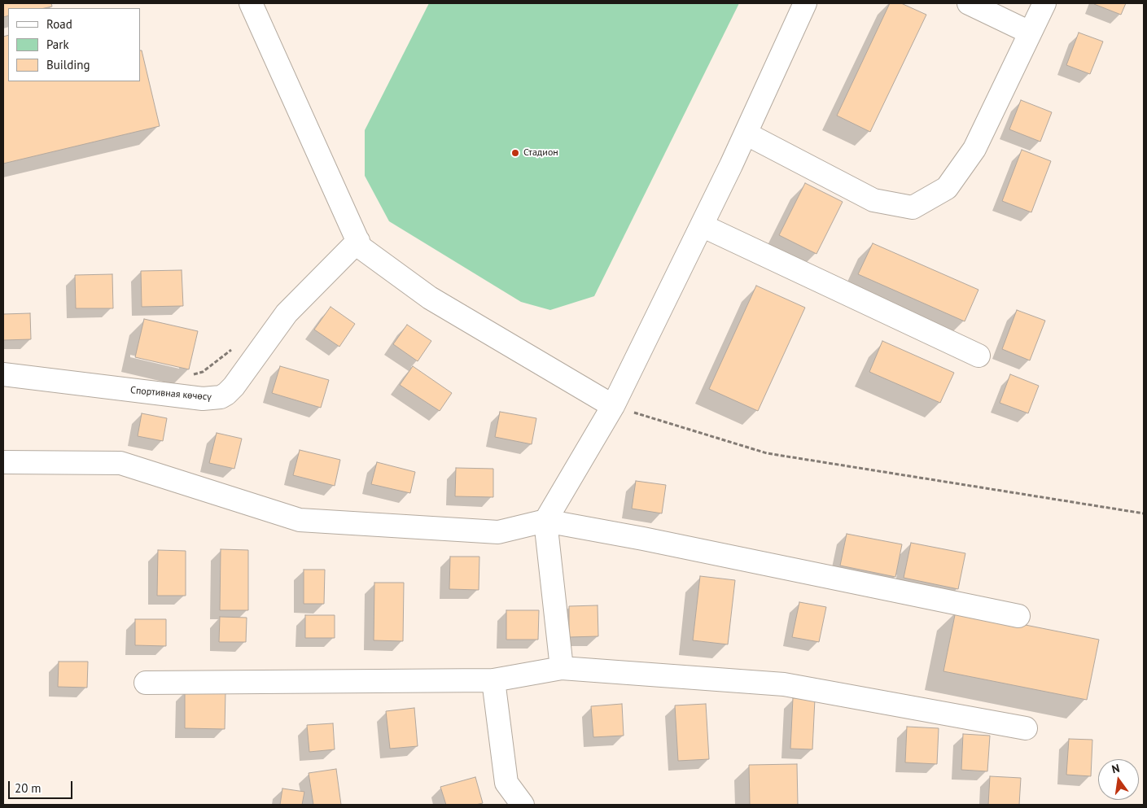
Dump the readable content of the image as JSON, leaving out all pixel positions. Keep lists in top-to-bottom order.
{
  "streets": {
    "street": ["Спортивная көчөсү"]
  },
  "places": ["Стадион"],
  "legend": ["Road", "Park", "Building"],
  "scale_bar": "20 m",
  "north": "top"
}
